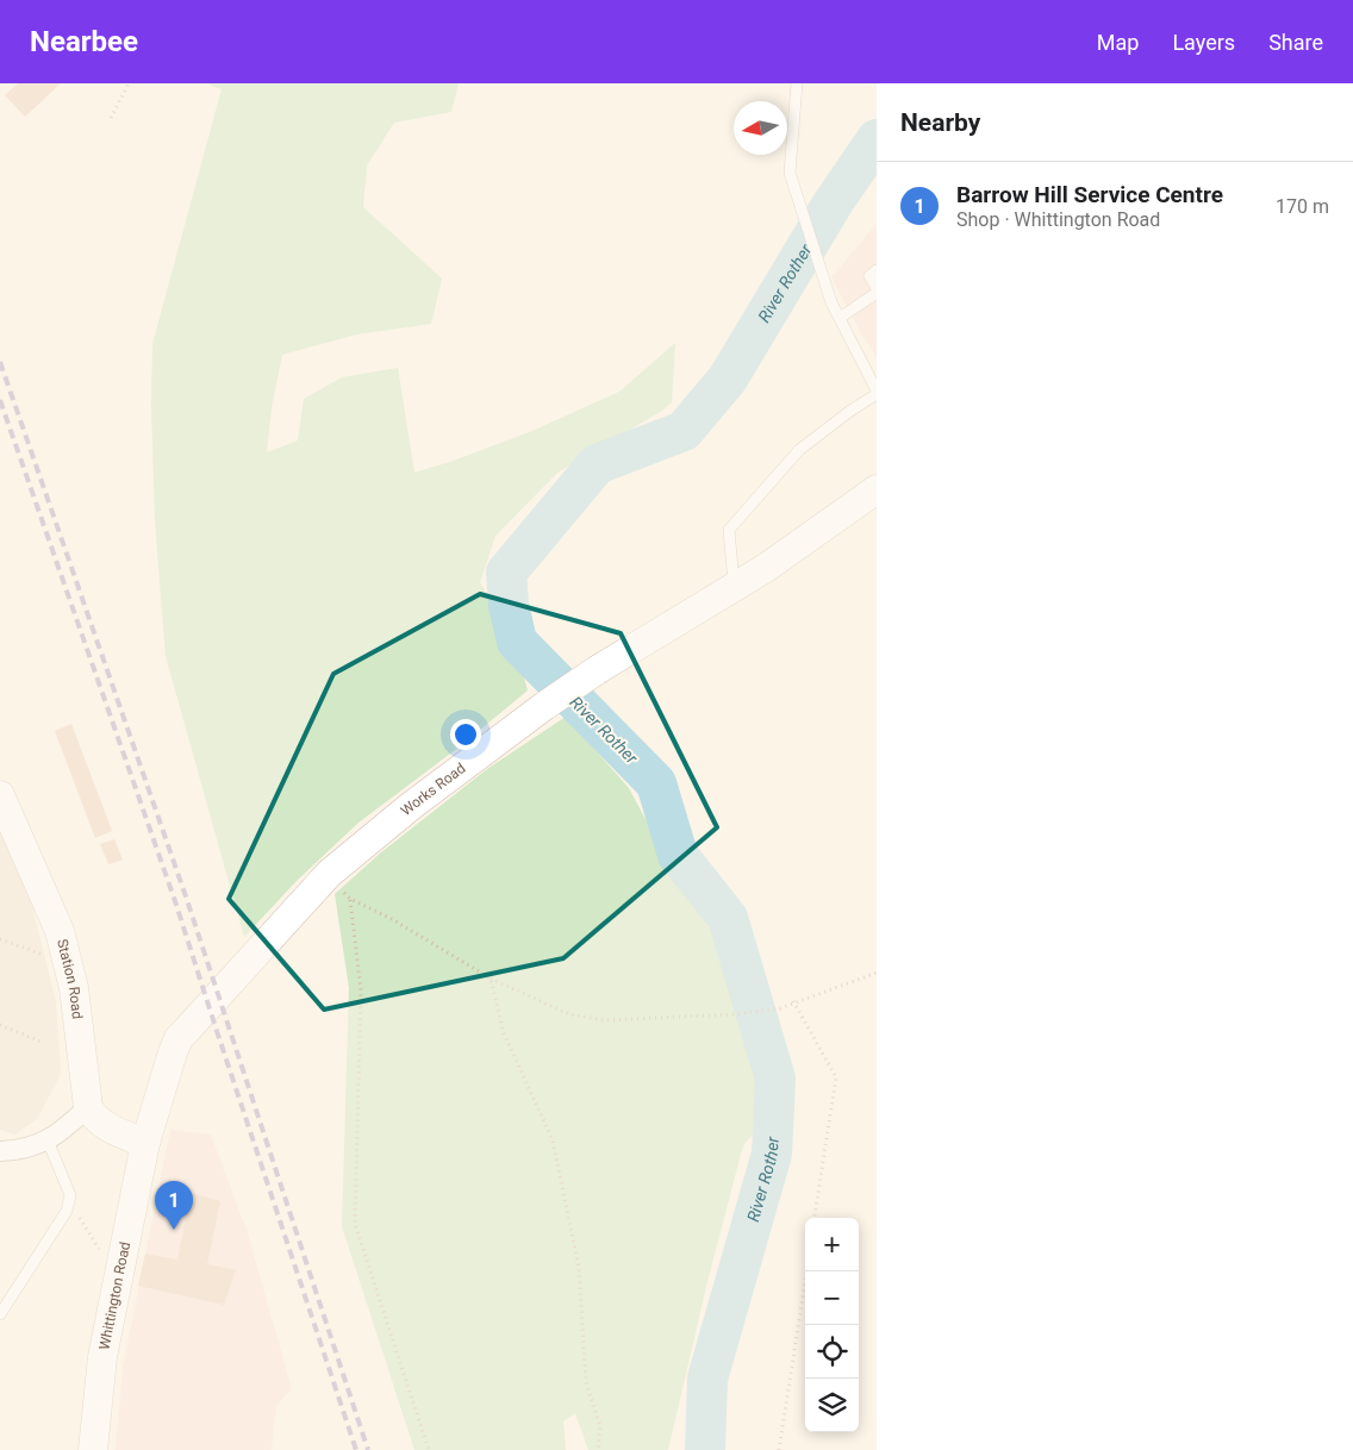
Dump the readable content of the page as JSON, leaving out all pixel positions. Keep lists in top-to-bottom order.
{
  "streets": {
    "street": ["Works Road", "Station Road", "Whittington Road"]
  },
  "crossings": [
    ["Works Road", "Whittington Road"]
  ],
  "water": ["River Rother"],
  "north": "left",
  "page": {
    "header": "Nearbee",
    "nav": ["Map", "Layers", "Share"],
    "heading": "Nearby",
    "list": [
      {
        "mark": "1",
        "name": "Barrow Hill Service Centre",
        "note": "Shop · Whittington Road",
        "value": "170 m"
      }
    ],
    "pins": "1",
    "map_buttons": ["+", "−"]
  }
}
